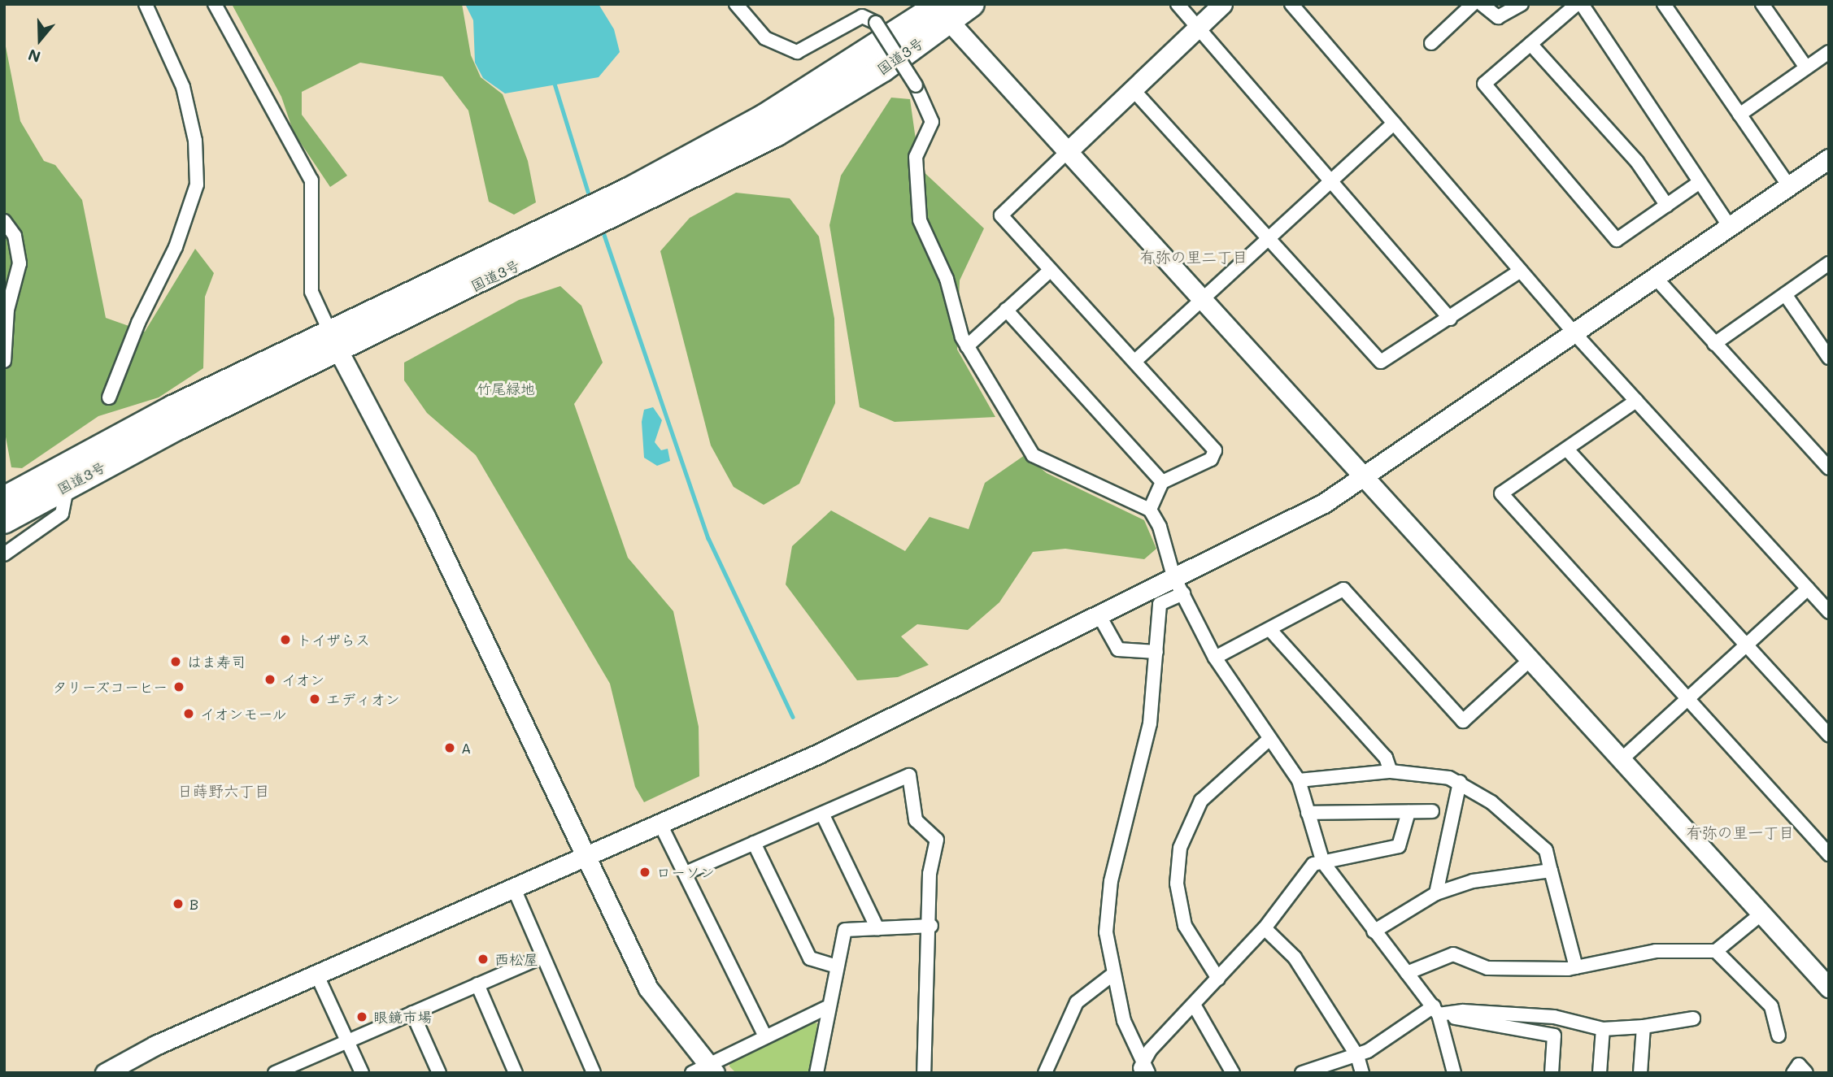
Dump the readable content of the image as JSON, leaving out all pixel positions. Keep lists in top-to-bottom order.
{
  "streets": {
    "highway": ["国道3号"]
  },
  "districts": ["有弥の里二丁目", "日蒔野六丁目", "有弥の里一丁目"],
  "parks": ["竹尾緑地"],
  "places": [
    "トイザらス",
    "はま寿司",
    "イオン",
    "タリーズコーヒー",
    "エディオン",
    "イオンモール",
    "A",
    "ローソン",
    "B",
    "西松屋",
    "眼鏡市場"
  ],
  "north": "bottom"
}
